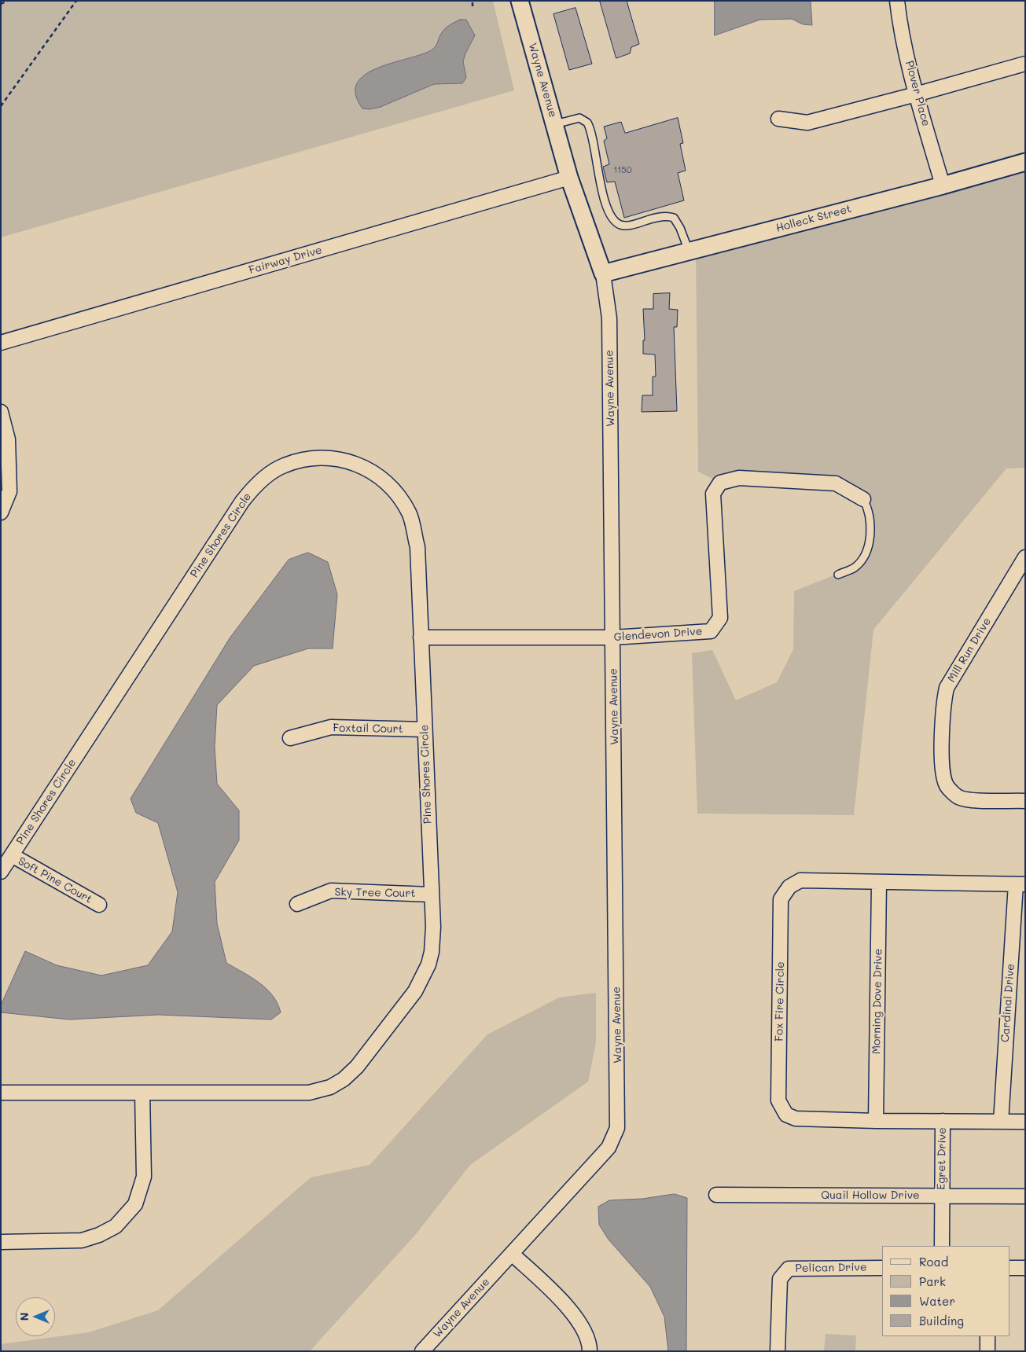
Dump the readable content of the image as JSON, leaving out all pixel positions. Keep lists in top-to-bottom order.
{
  "streets": {
    "street": [
      "Wayne Avenue",
      "Plover Place",
      "Holleck Street",
      "Fairway Drive",
      "Pine Shores Circle",
      "Glendevon Drive",
      "Mill Run Drive",
      "Foxtail Court",
      "Soft Pine Court",
      "Sky Tree Court",
      "Fox Fire Circle",
      "Morning Dove Drive",
      "Cardinal Drive",
      "Egret Drive",
      "Quail Hollow Drive",
      "Pelican Drive"
    ]
  },
  "crossings": [
    ["Wayne Avenue", "Holleck Street"],
    ["Wayne Avenue", "Fairway Drive"],
    ["Wayne Avenue", "Glendevon Drive"],
    ["Plover Place", "Holleck Street"],
    ["Pine Shores Circle", "Glendevon Drive"],
    ["Pine Shores Circle", "Foxtail Court"],
    ["Pine Shores Circle", "Soft Pine Court"],
    ["Pine Shores Circle", "Sky Tree Court"],
    ["Fox Fire Circle", "Morning Dove Drive"],
    ["Fox Fire Circle", "Cardinal Drive"],
    ["Fox Fire Circle", "Egret Drive"],
    ["Egret Drive", "Quail Hollow Drive"]
  ],
  "house_numbers": ["1150"],
  "legend": [
    "Road",
    "Park",
    "Water",
    "Building"
  ],
  "north": "left"
}
